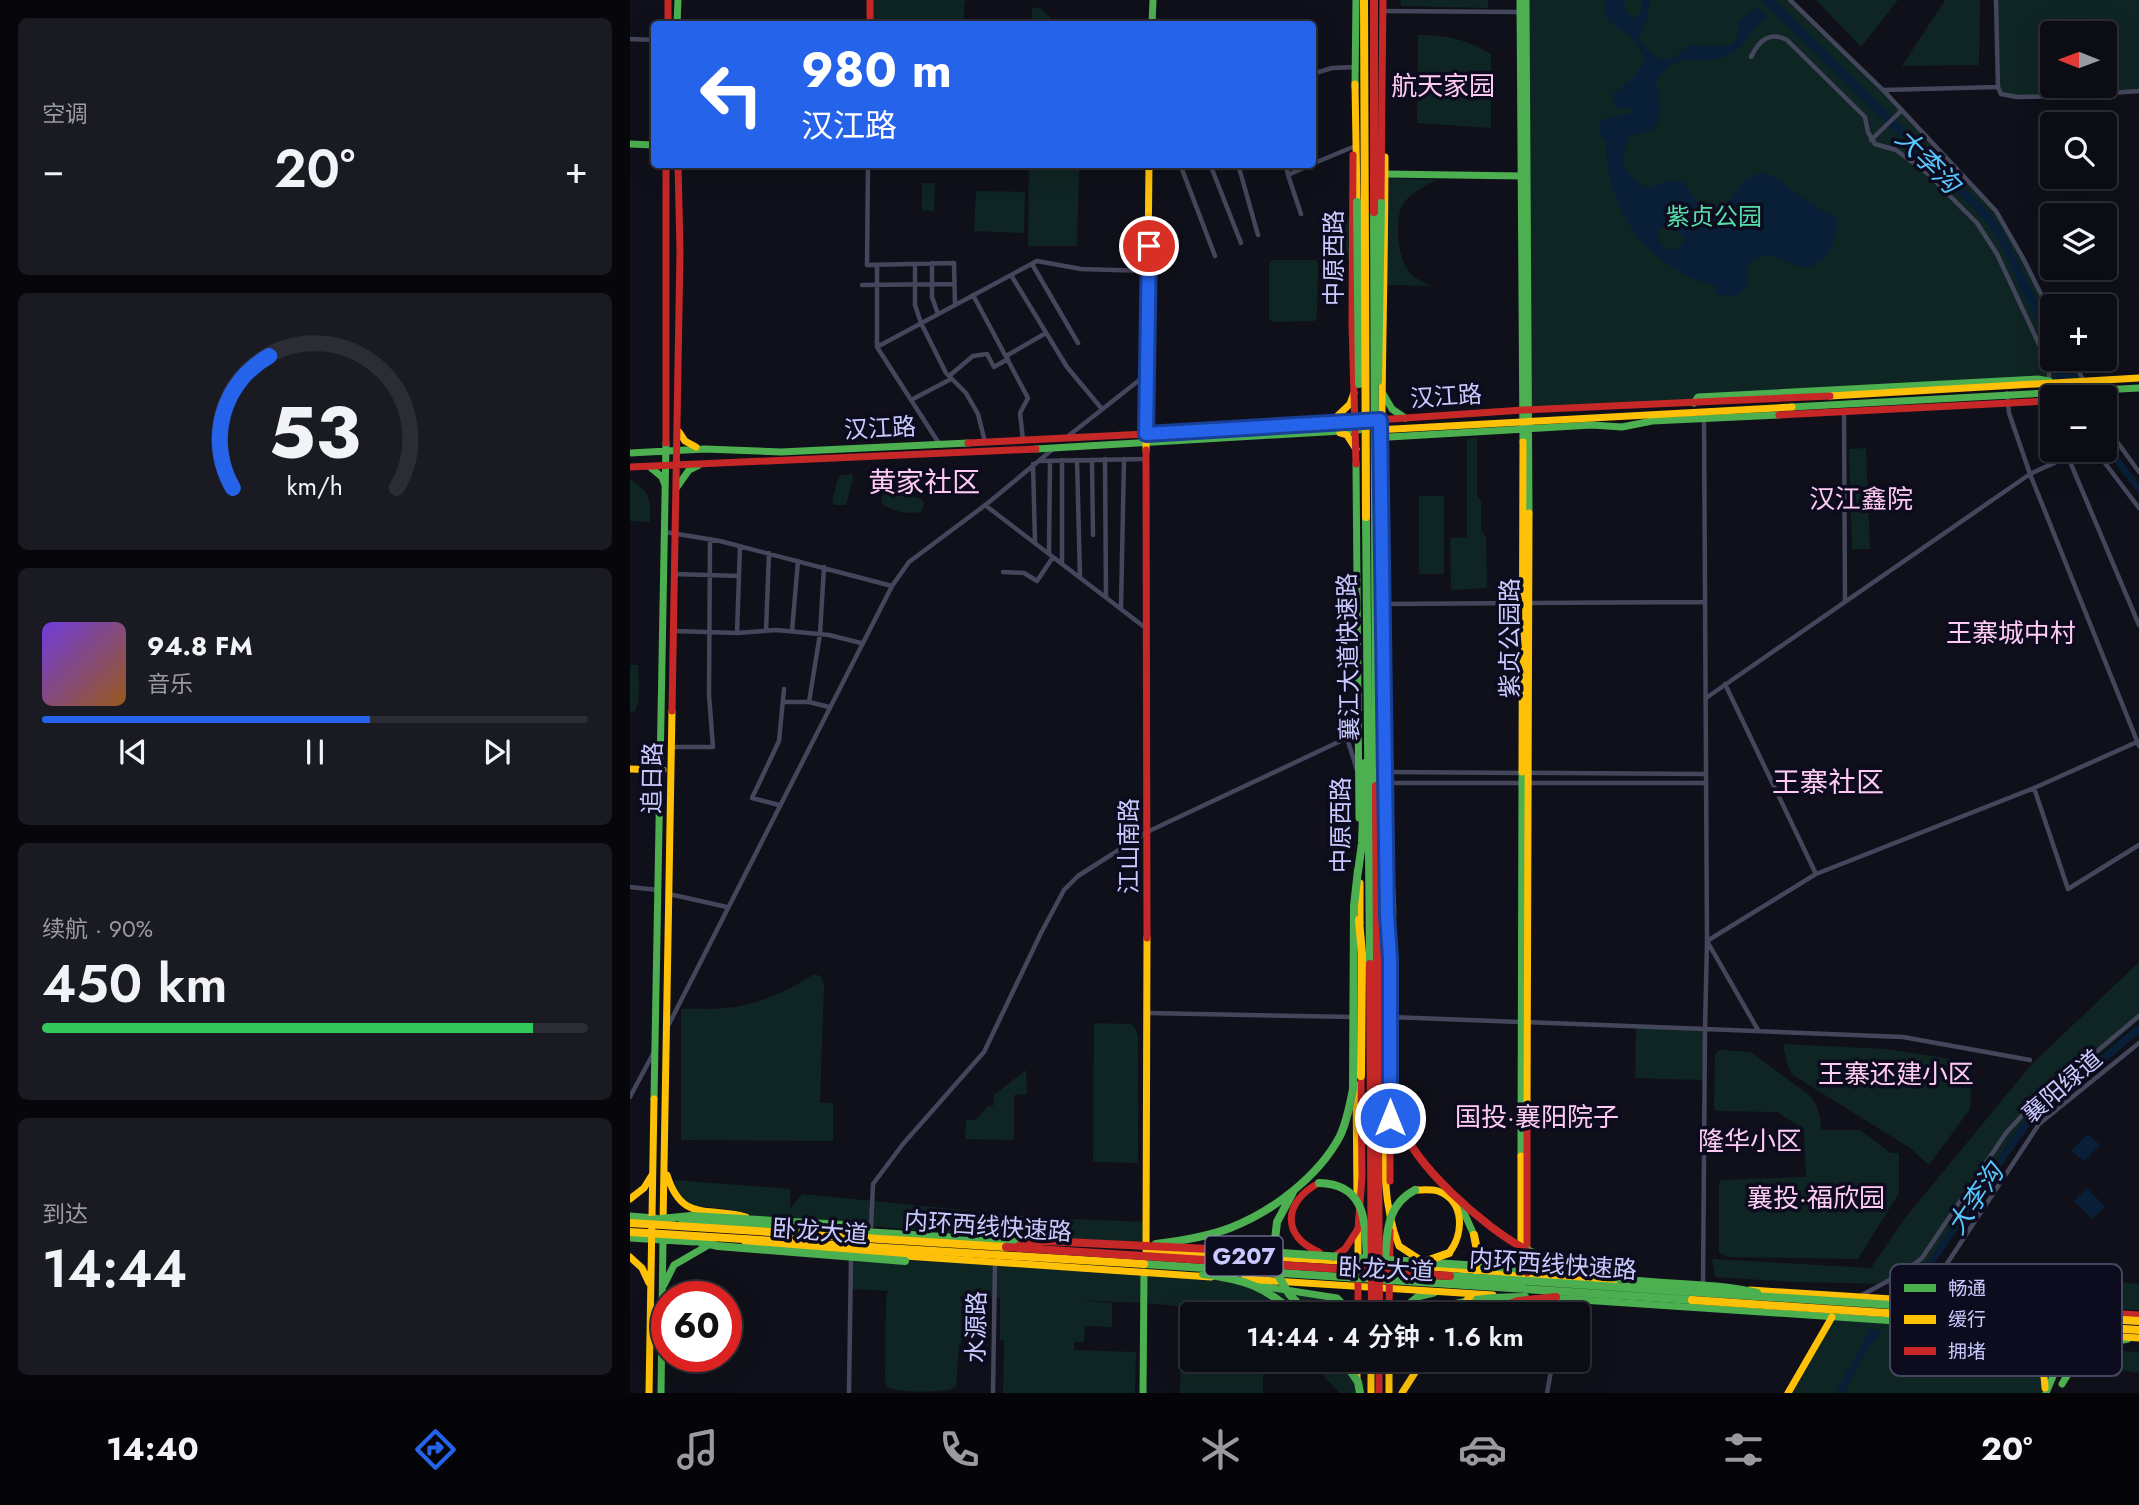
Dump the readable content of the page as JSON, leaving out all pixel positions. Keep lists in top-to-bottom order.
{
  "streets": {
    "main road": [
      "中原西路",
      "汉江路",
      "紫贞公园路",
      "襄江大道快速路",
      "追日路",
      "江山南路",
      "内环西线快速路",
      "卧龙大道",
      "G207"
    ],
    "street": ["襄阳绿道", "水源路"]
  },
  "crossings": [
    ["中原西路", "汉江路"],
    ["中原西路", "卧龙大道"],
    ["汉江路", "紫贞公园路"],
    ["汉江路", "追日路"],
    ["汉江路", "江山南路"],
    ["紫贞公园路", "卧龙大道"],
    ["追日路", "卧龙大道"],
    ["江山南路", "卧龙大道"],
    ["内环西线快速路", "卧龙大道"],
    ["卧龙大道", "水源路"]
  ],
  "districts": [
    "航天家园",
    "黄家社区",
    "汉江鑫院",
    "王寨城中村",
    "王寨社区",
    "王寨还建小区",
    "国投·襄阳院子",
    "隆华小区",
    "襄投·福欣园"
  ],
  "water": ["大李沟"],
  "parks": ["紫贞公园"],
  "legend": ["畅通", "缓行", "拥堵"],
  "north": "left",
  "page": {
    "tile": [
      "空调",
      ["续航 · 90%", "450 km"],
      ["到达", "14:44"]
    ],
    "map_buttons": ["+", "−"],
    "turn": ["980 m", "汉江路"],
    "heat": ["−", "20°", "+"],
    "song": ["94.8 FM", "音乐"],
    "limit": "60",
    "trip": "14:44 · 4 分钟 · 1.6 km",
    "tabs": ["14:40", "20°"],
    "gauge": ["53", "km/h"]
  }
}
